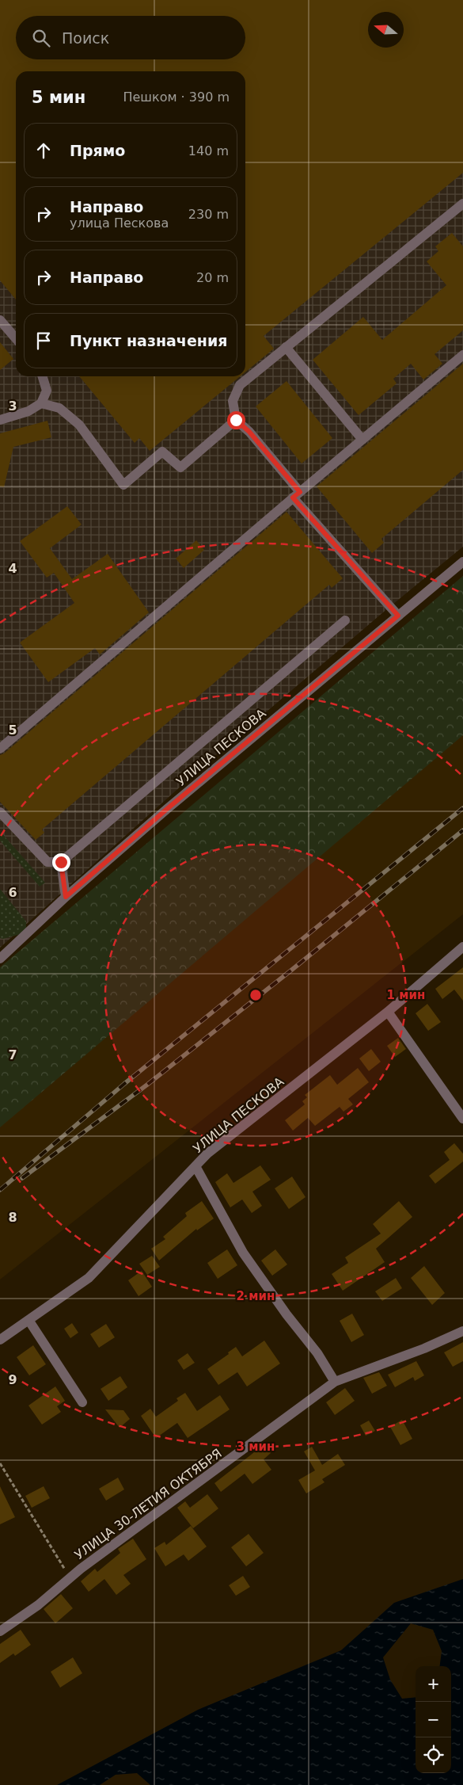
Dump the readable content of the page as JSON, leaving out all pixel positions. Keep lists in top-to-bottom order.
{
  "streets": {
    "street": ["УЛИЦА ПЕСКОВА", "УЛИЦА 30-ЛЕТИЯ ОКТЯБРЯ"]
  },
  "north": "left",
  "page": {
    "search": "Поиск",
    "heading": ["5 мин", "Пешком · 390 m"],
    "list": [
      ["Прямо", "140 m"],
      ["Направо", "улица Пескова", "230 m"],
      ["Направо", "20 m"],
      "Пункт назначения"
    ],
    "map_buttons": ["+", "−"]
  },
  "grid": {
    "rows": [
      "3",
      "4",
      "5",
      "6",
      "7",
      "8",
      "9"
    ]
  },
  "rings": ["1 мин", "2 мин", "3 мин"]
}
